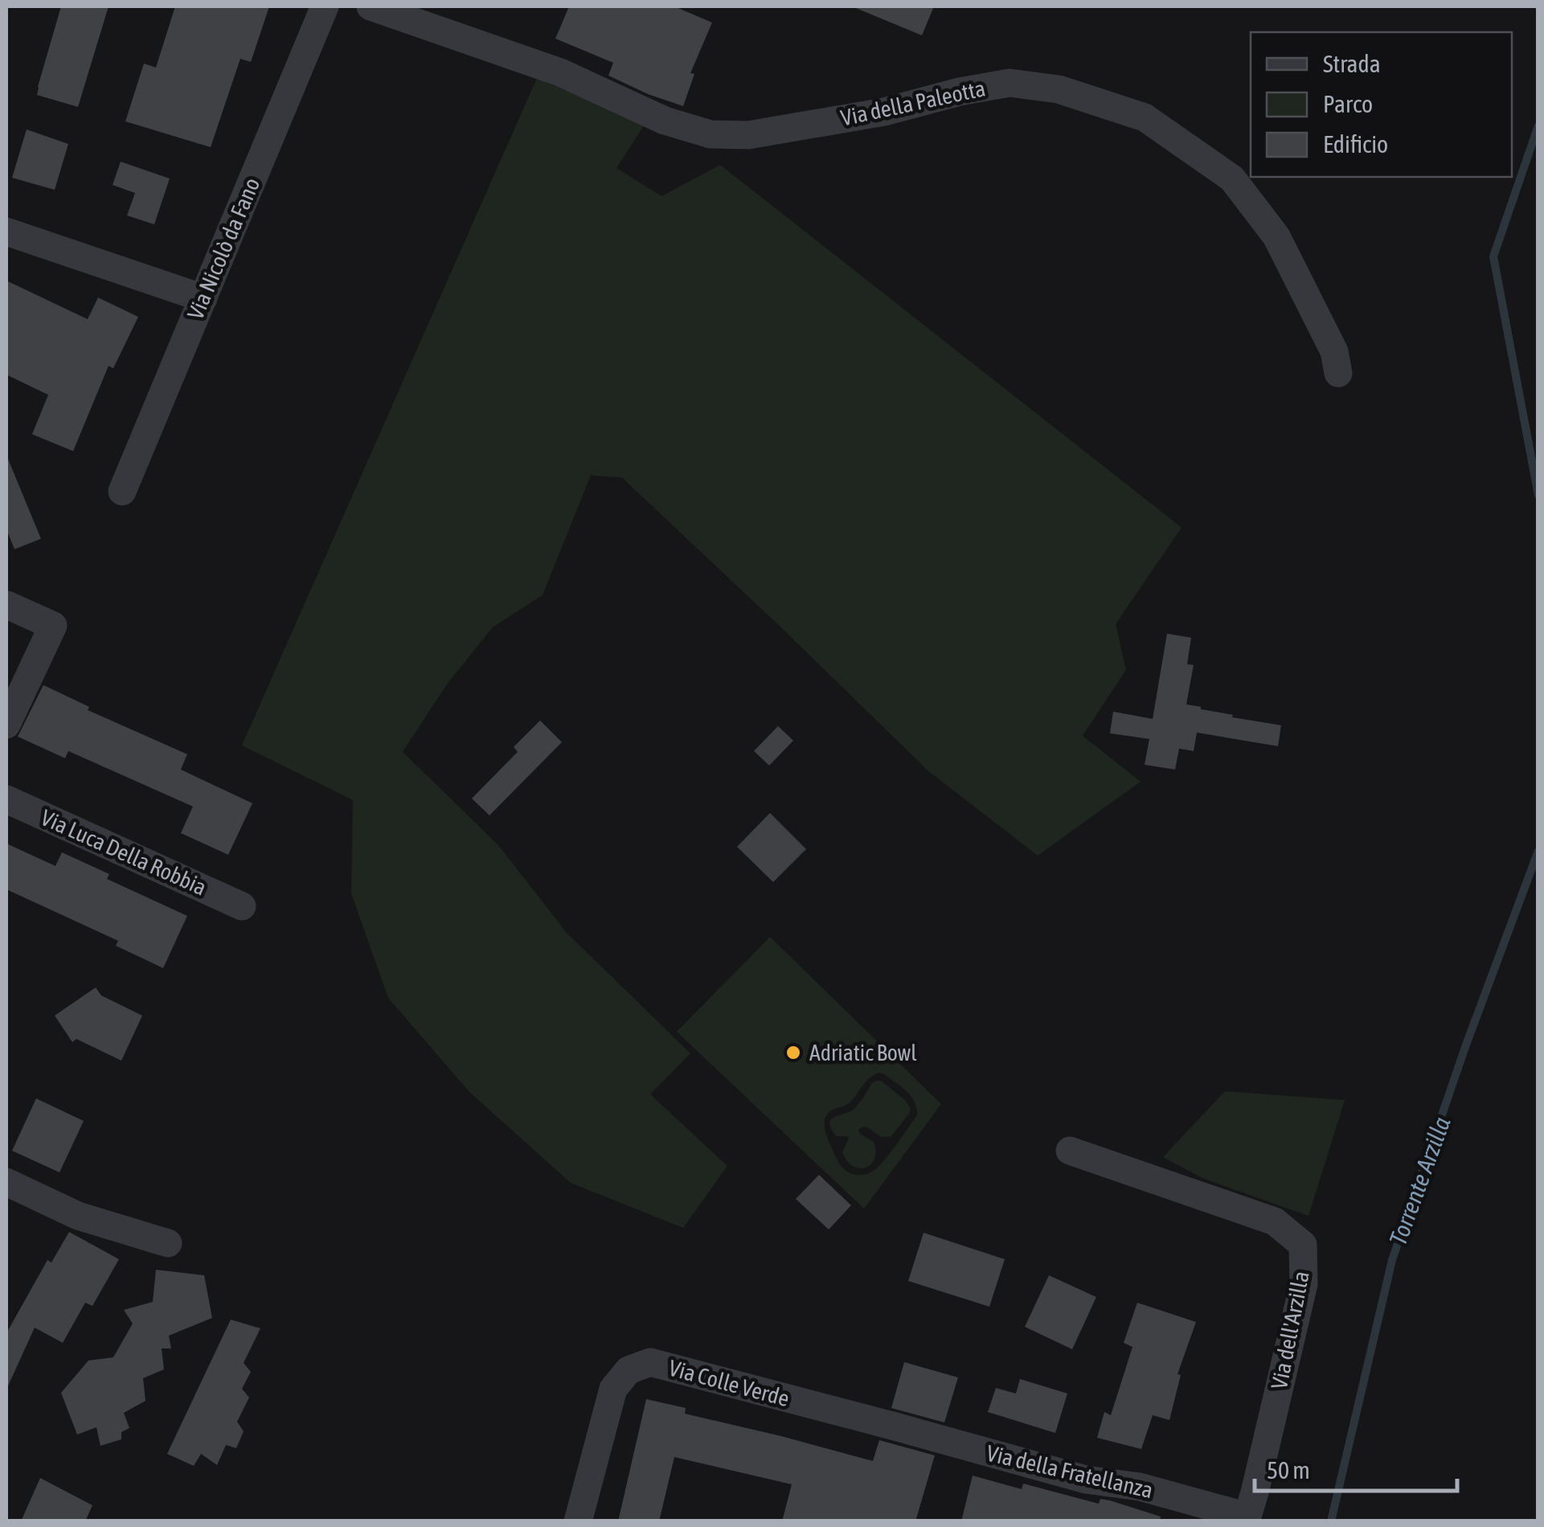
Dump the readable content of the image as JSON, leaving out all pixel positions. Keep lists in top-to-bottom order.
{
  "streets": {
    "street": [
      "Via della Paleotta",
      "Via Nicolò da Fano",
      "Via Luca Della Robbia",
      "Via dell'Arzilla",
      "Via Colle Verde",
      "Via della Fratellanza"
    ]
  },
  "crossings": [
    ["Via dell'Arzilla", "Via della Fratellanza"],
    ["Via Colle Verde", "Via della Fratellanza"]
  ],
  "water": ["Torrente Arzilla"],
  "places": ["Adriatic Bowl"],
  "legend": ["Strada", "Parco", "Edificio"],
  "scale_bar": "50 m"
}
